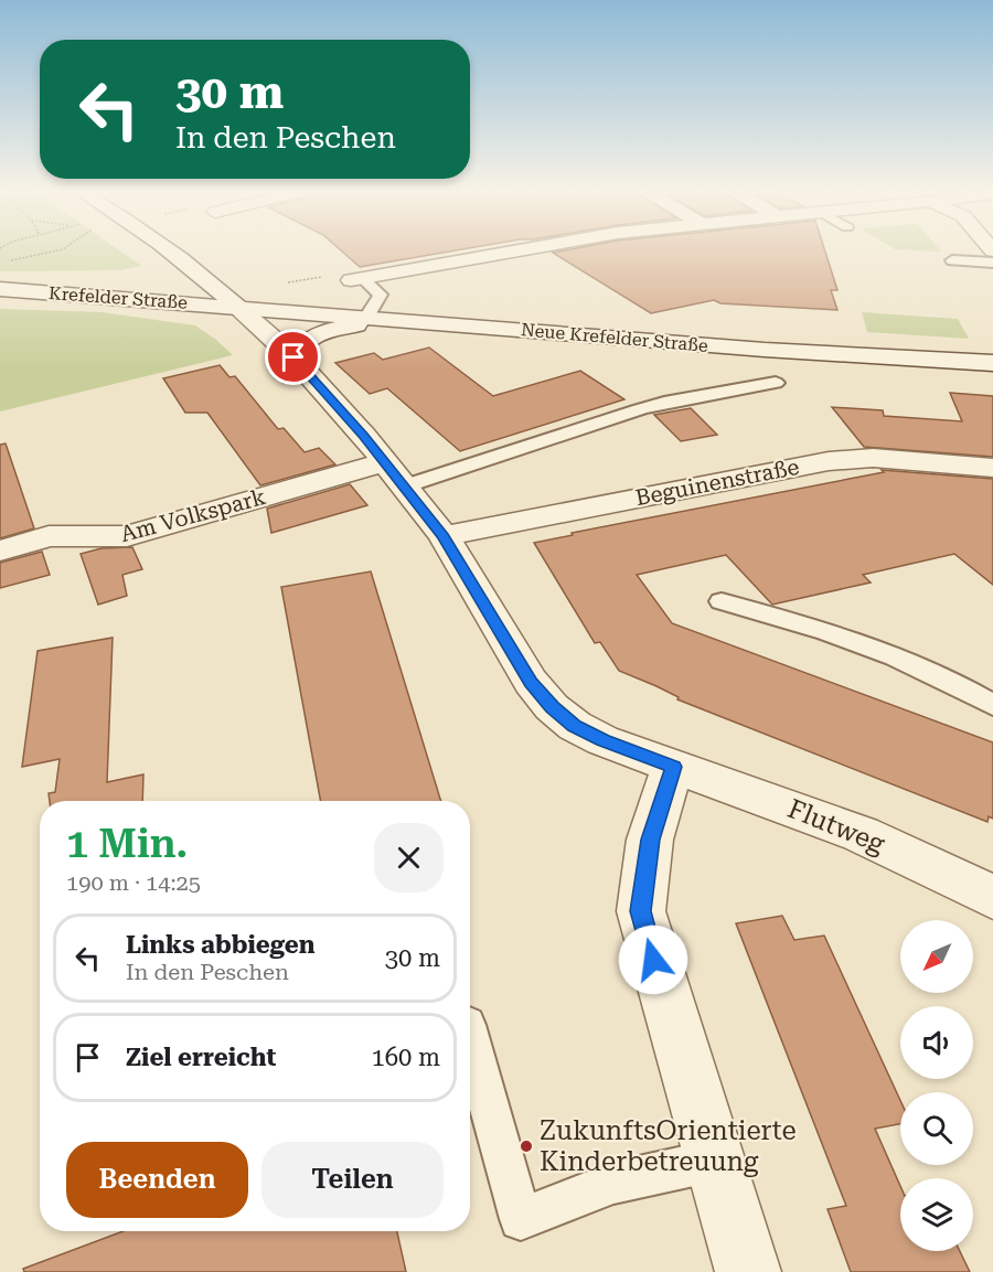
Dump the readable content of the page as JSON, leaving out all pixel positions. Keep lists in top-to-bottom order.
{
  "streets": {
    "street": [
      "Krefelder Straße",
      "Neue Krefelder Straße",
      "Beguinenstraße",
      "Am Volkspark",
      "Flutweg"
    ]
  },
  "crossings": [
    ["Krefelder Straße", "Neue Krefelder Straße"],
    ["Krefelder Straße", "Flutweg"],
    ["Neue Krefelder Straße", "Flutweg"],
    ["Beguinenstraße", "Flutweg"],
    ["Am Volkspark", "Flutweg"]
  ],
  "places": ["ZukunftsOrientierte Kinderbetreuung"],
  "north": "bottom left",
  "page": {
    "turn": ["30 m", "In den Peschen"],
    "heading": ["1 Min.", "190 m · 14:25"],
    "list": [
      {
        "name": "Links abbiegen",
        "note": "In den Peschen",
        "value": "30 m"
      },
      {
        "name": "Ziel erreicht",
        "value": "160 m"
      }
    ],
    "buttons": ["Beenden", "Teilen"]
  }
}
